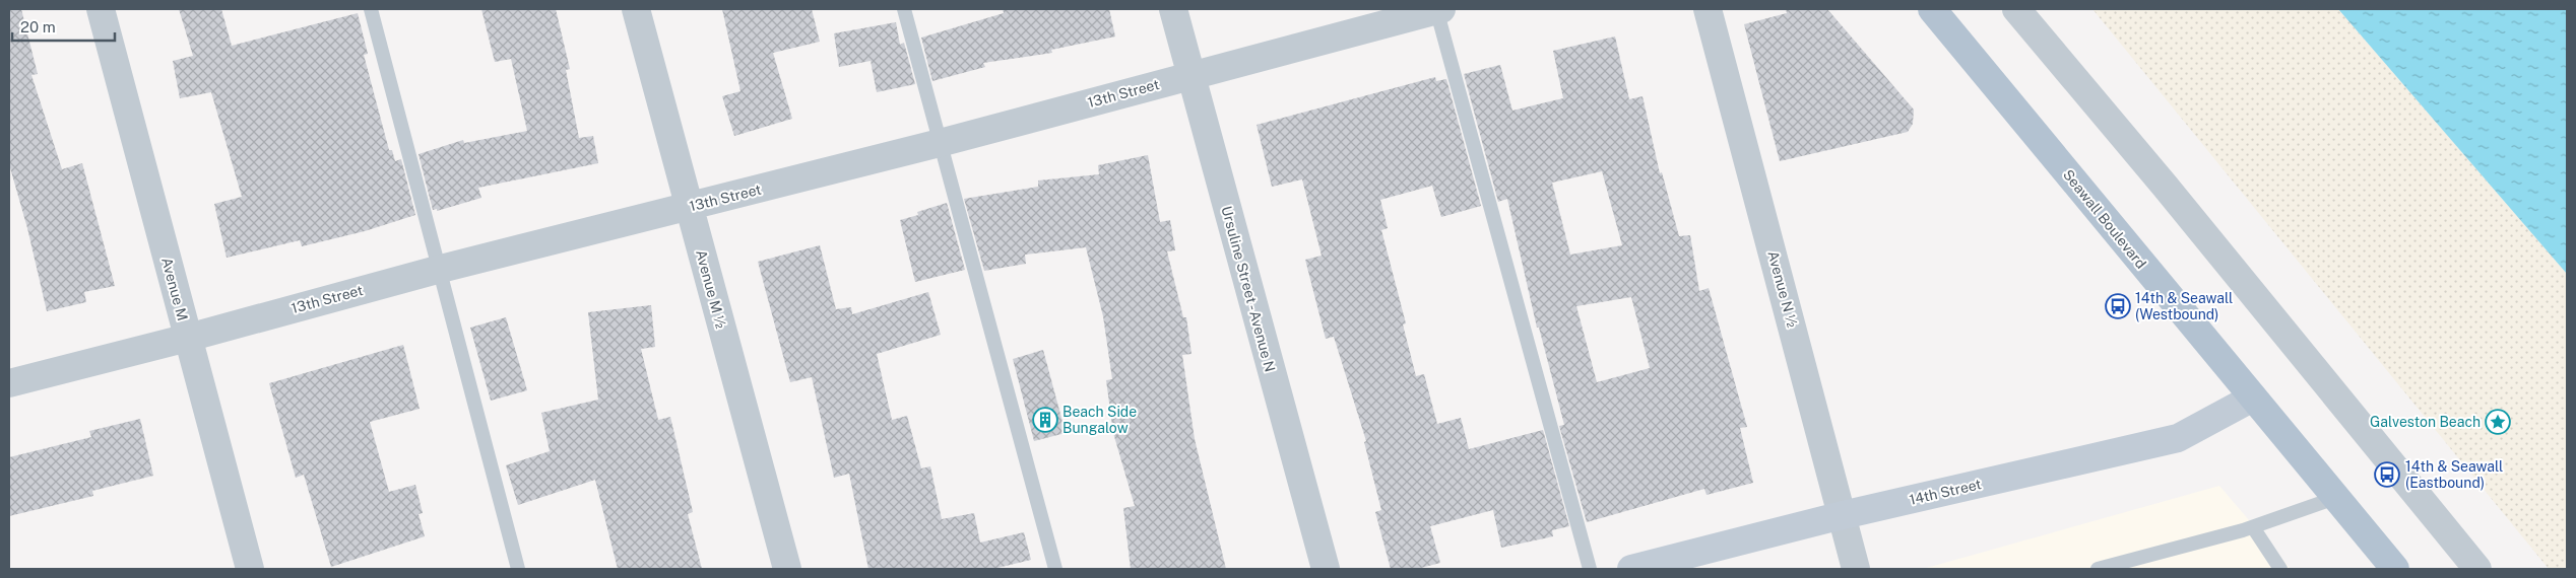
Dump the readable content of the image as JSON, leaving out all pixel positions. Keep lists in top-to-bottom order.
{
  "streets": {
    "main road": ["Seawall Boulevard", "14th Street"],
    "street": [
      "13th Street",
      "Avenue M",
      "Avenue M ½",
      "Ursuline Street - Avenue N",
      "Avenue N ½"
    ]
  },
  "crossings": [
    ["13th Street", "Avenue M"],
    ["13th Street", "Avenue M ½"],
    ["13th Street", "Ursuline Street - Avenue N"],
    ["Seawall Boulevard", "14th Street"],
    ["Avenue N ½", "14th Street"]
  ],
  "places": {
    "bus stop": ["14th & Seawall (Westbound)", "14th & Seawall (Eastbound)"],
    "building": ["Beach Side Bungalow"],
    "place": ["Galveston Beach"]
  },
  "scale_bar": "20 m"
}
